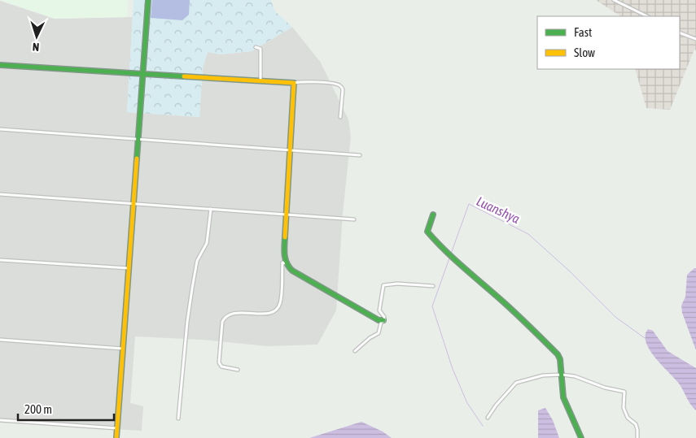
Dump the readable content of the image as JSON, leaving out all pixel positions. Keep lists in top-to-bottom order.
{
  "water": ["Luanshya"],
  "legend": ["Fast", "Slow"],
  "scale_bar": "200 m",
  "north": "bottom"
}
